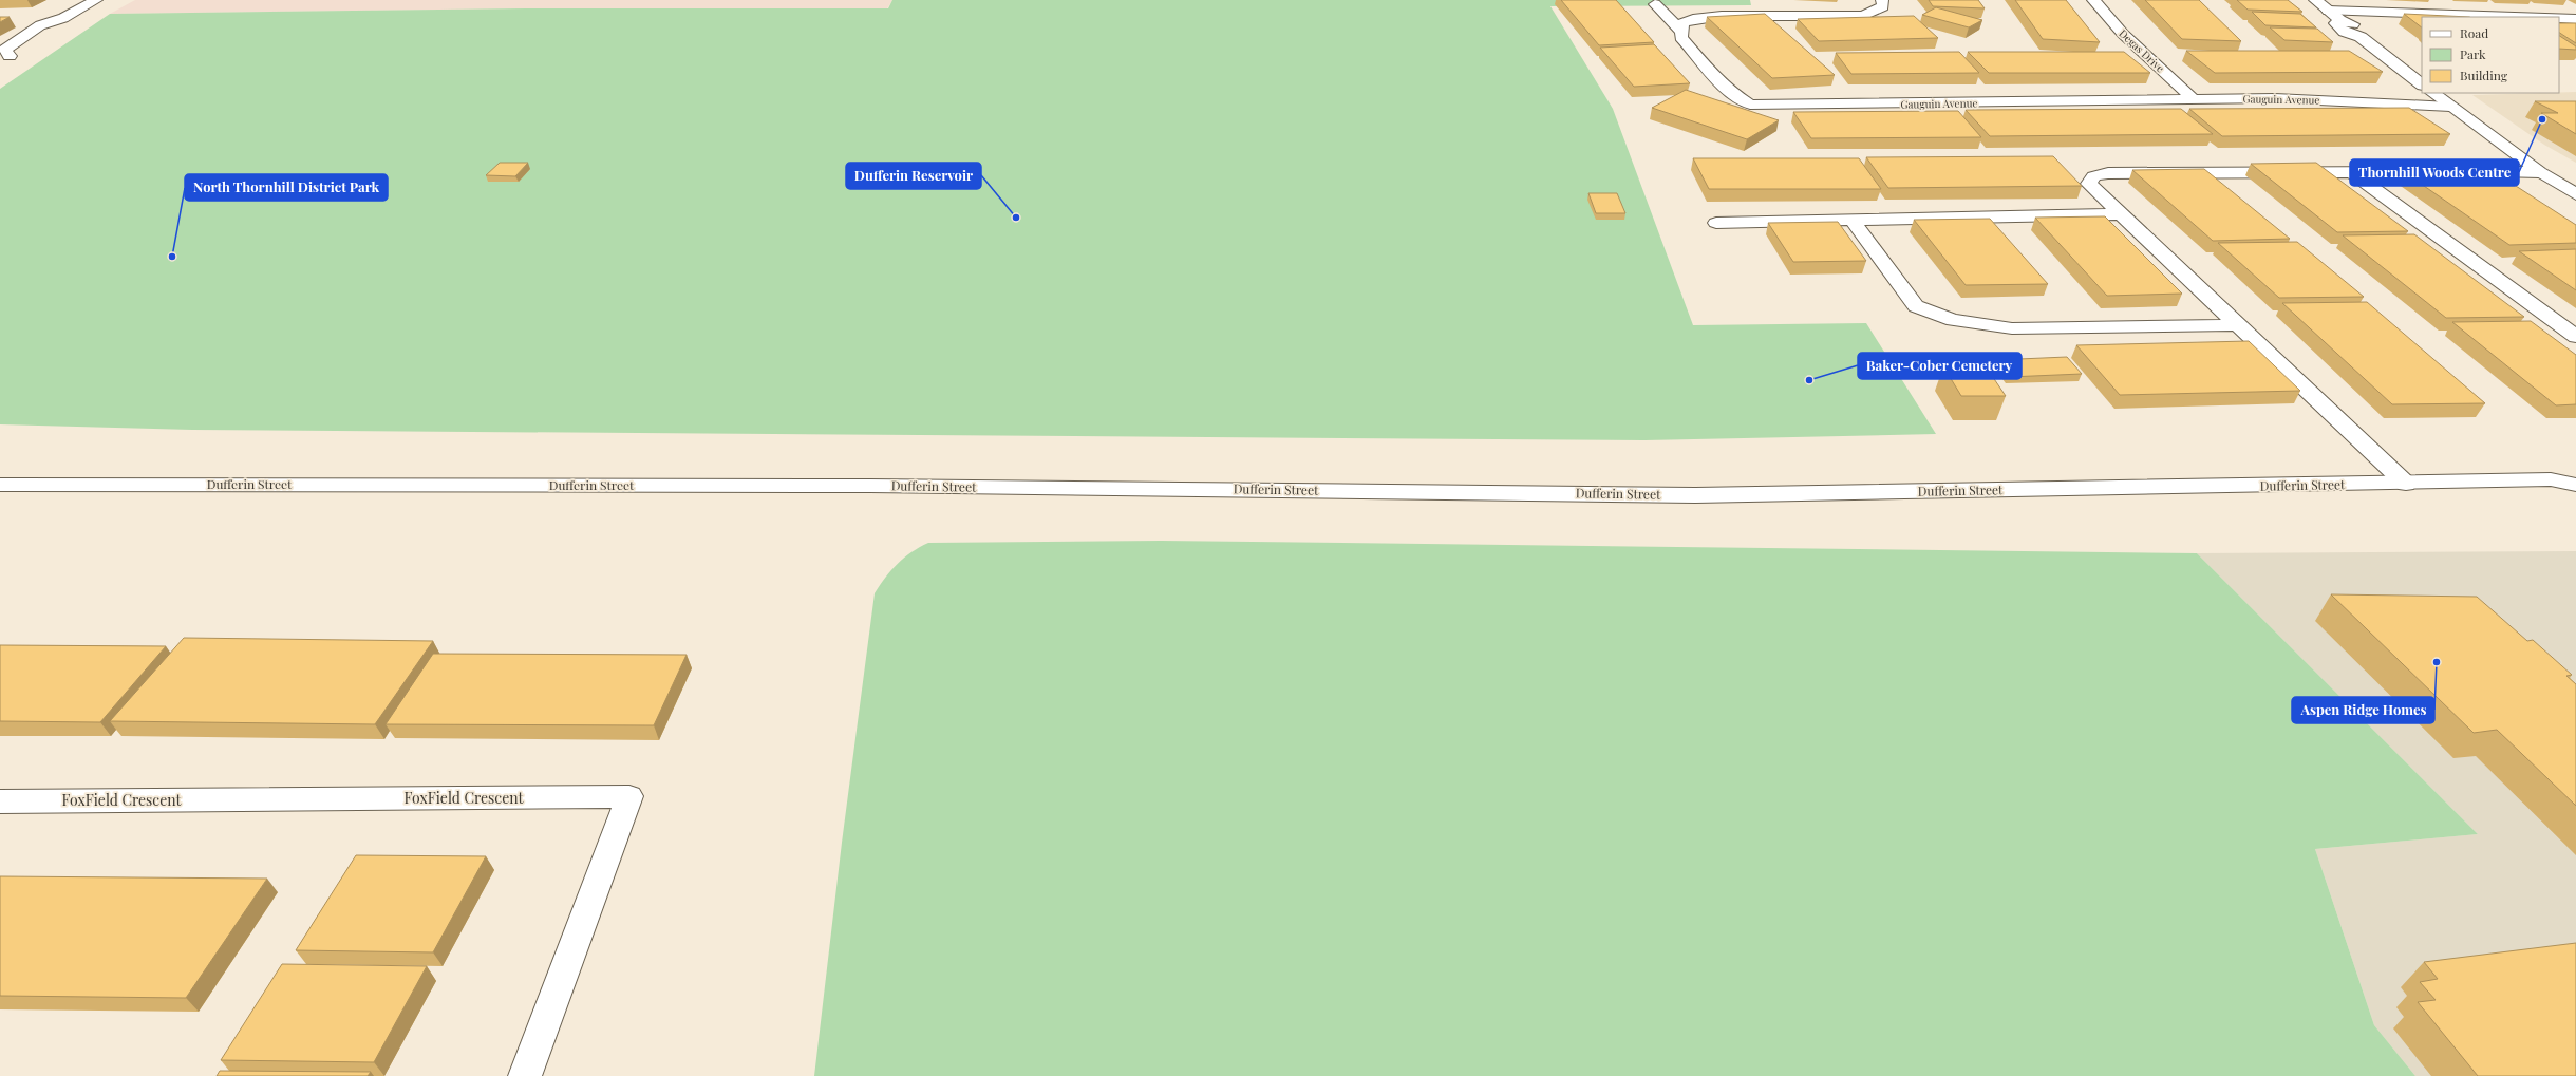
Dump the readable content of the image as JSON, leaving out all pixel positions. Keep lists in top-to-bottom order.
{
  "streets": {
    "street": [
      "Degas Drive",
      "Gauguin Avenue",
      "Dufferin Street",
      "FoxField Crescent"
    ]
  },
  "crossings": [
    ["Degas Drive", "Gauguin Avenue"]
  ],
  "places": [
    "Thornhill Woods Centre",
    "Dufferin Reservoir",
    "North Thornhill District Park",
    "Baker-Cober Cemetery",
    "Aspen Ridge Homes"
  ],
  "legend": ["Road", "Park", "Building"]
}
